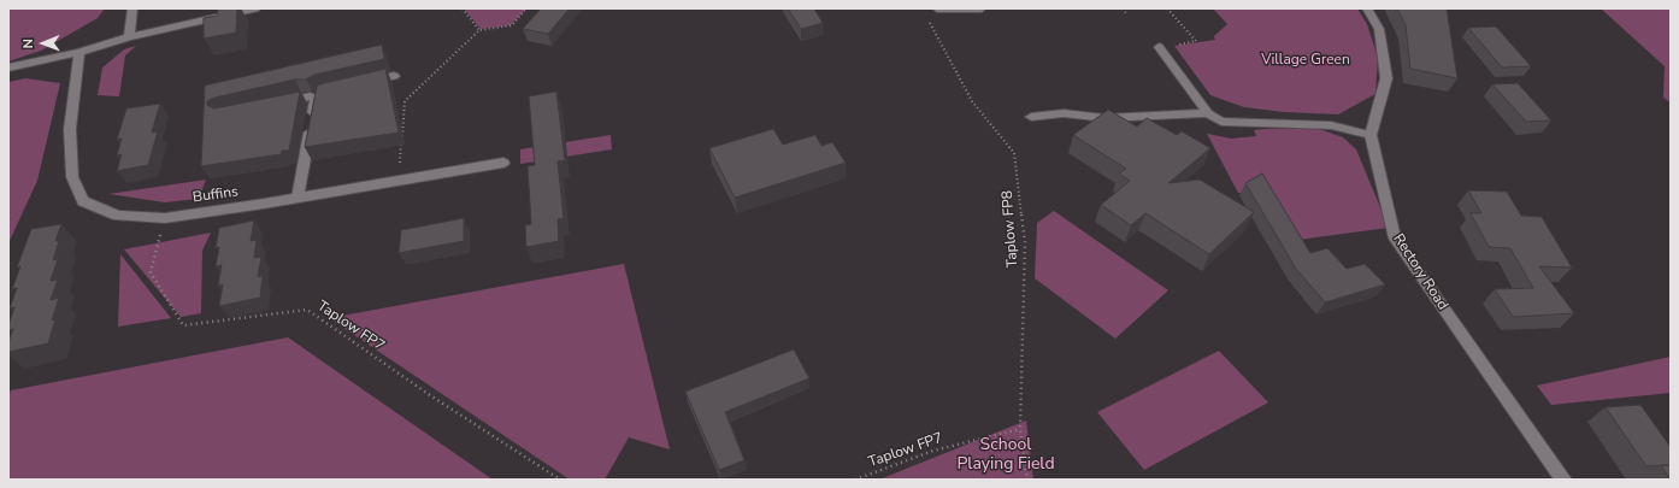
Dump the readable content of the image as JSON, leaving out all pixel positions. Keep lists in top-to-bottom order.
{
  "streets": {
    "street": ["Buffins", "Rectory Road"],
    "path": ["Taplow FP8", "Taplow FP7"]
  },
  "crossings": [
    ["Buffins", "Taplow FP7"],
    ["Taplow FP8", "Taplow FP7"]
  ],
  "parks": ["Village Green", "School Playing Field"],
  "north": "left"
}
